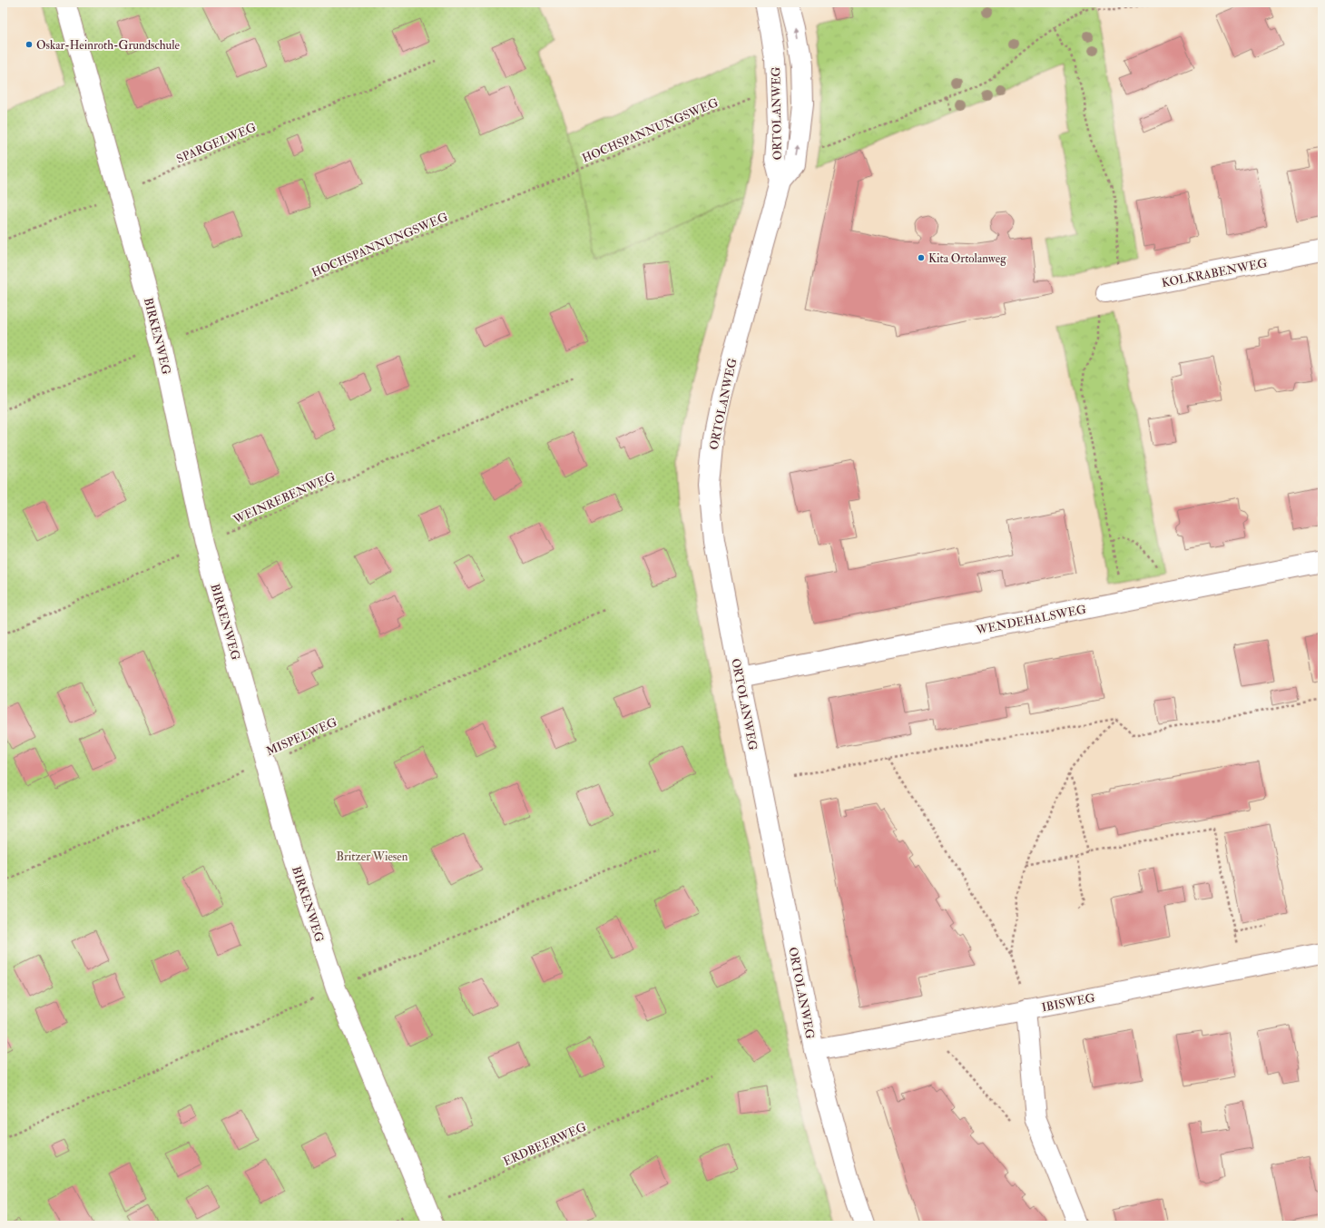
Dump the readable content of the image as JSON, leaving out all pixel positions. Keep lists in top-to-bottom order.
{
  "streets": {
    "street": [
      "ORTOLANWEG",
      "KOLKRABENWEG",
      "BIRKENWEG",
      "WENDEHALSWEG",
      "IBISWEG"
    ],
    "path": [
      "HOCHSPANNUNGSWEG",
      "SPARGELWEG",
      "WEINREBENWEG",
      "MISPELWEG",
      "ERDBEERWEG"
    ]
  },
  "crossings": [
    ["ORTOLANWEG", "WENDEHALSWEG"],
    ["ORTOLANWEG", "IBISWEG"],
    ["HOCHSPANNUNGSWEG", "BIRKENWEG"],
    ["SPARGELWEG", "BIRKENWEG"],
    ["BIRKENWEG", "WEINREBENWEG"],
    ["BIRKENWEG", "MISPELWEG"],
    ["BIRKENWEG", "ERDBEERWEG"]
  ],
  "parks": ["Britzer Wiesen"],
  "places": ["Oskar-Heinroth-Grundschule", "Kita Ortolanweg"]
}
